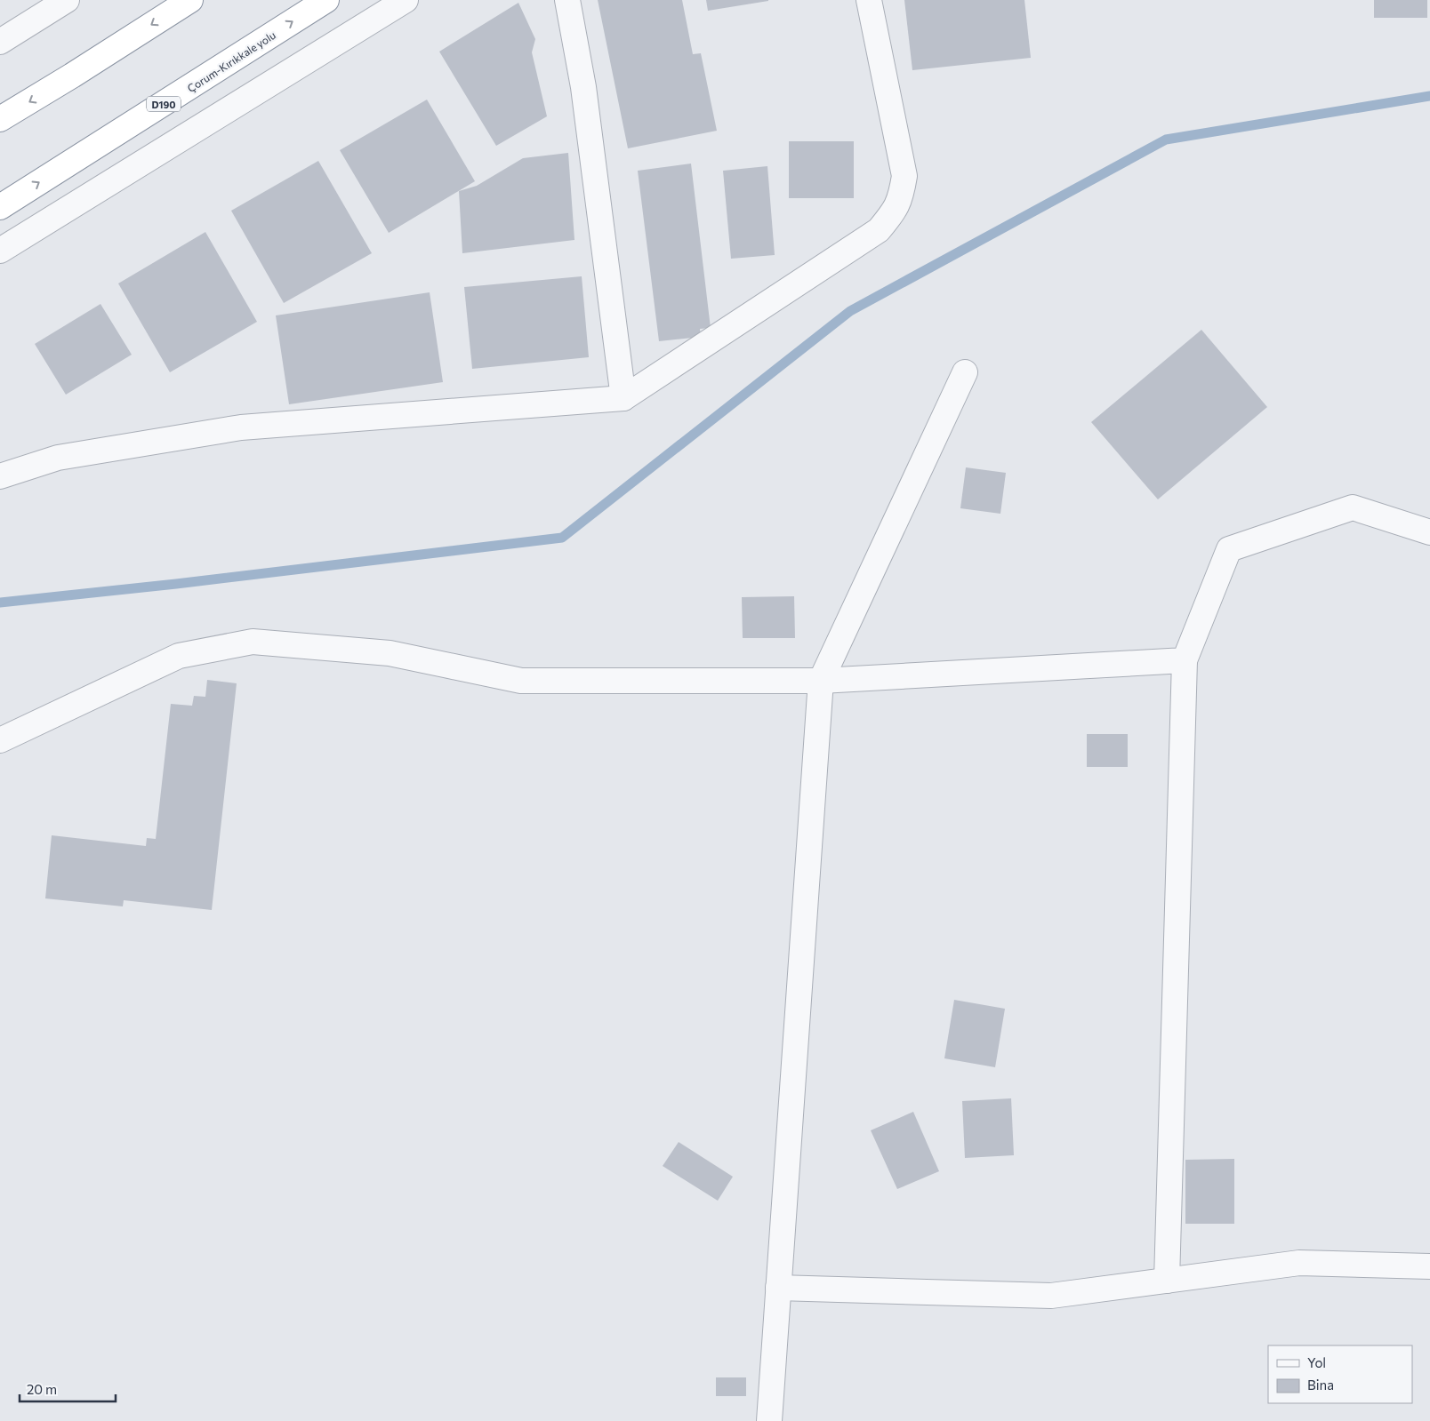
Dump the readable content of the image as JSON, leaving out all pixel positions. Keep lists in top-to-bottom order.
{
  "streets": {
    "highway": ["Çorum-Kırıkkale yolu", "D190"]
  },
  "legend": ["Yol", "Bina"],
  "scale_bar": "20 m"
}
